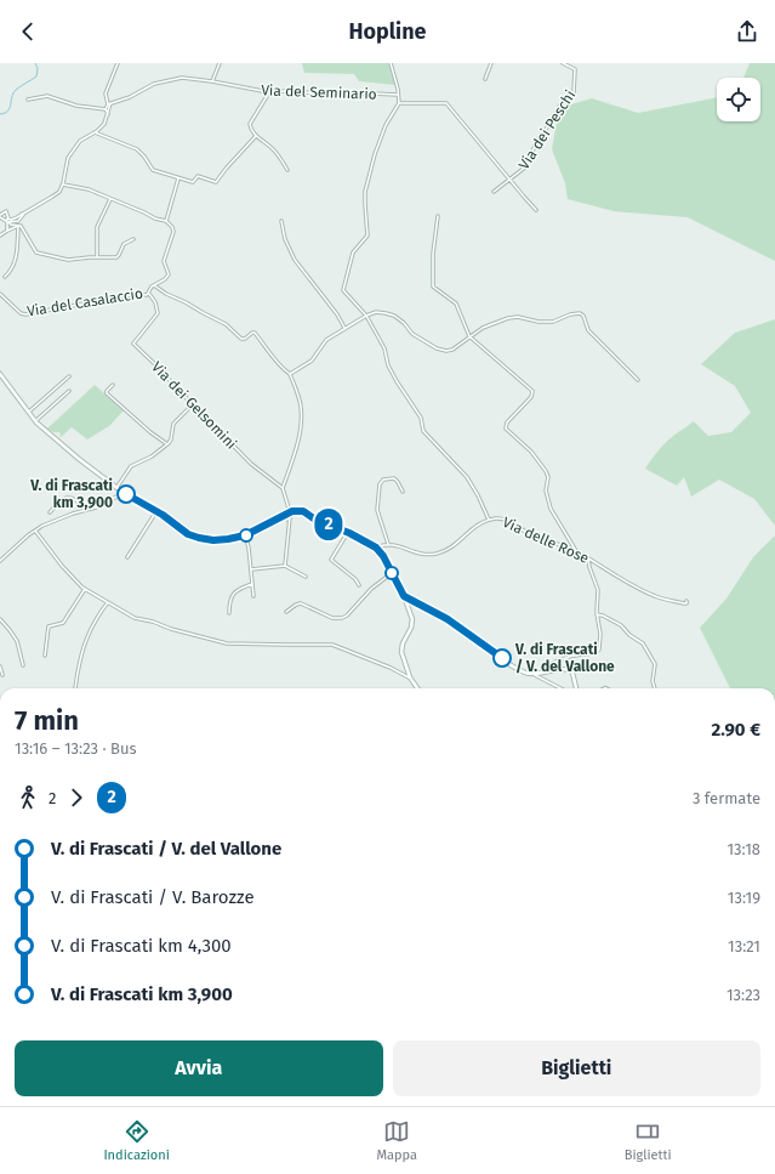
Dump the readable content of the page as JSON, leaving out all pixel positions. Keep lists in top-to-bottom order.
{
  "streets": {
    "street": [
      "Via del Seminario",
      "Via dei Peschi",
      "Via del Casalaccio",
      "Via dei Gelsomini",
      "Via delle Rose"
    ]
  },
  "crossings": [
    ["Via del Casalaccio", "Via dei Gelsomini"]
  ],
  "places": ["V. di Frascati km 3,900", "V. di Frascati / V. del Vallone"],
  "lines": ["bus line 2"],
  "page": {
    "header": "Hopline",
    "on_map": "2",
    "heading": ["7 min", "13:16 – 13:23 · Bus", "2.90 €"],
    "legs": ["2", "2", "3 fermate"],
    "list": [
      {
        "name": "V. di Frascati / V. del Vallone",
        "value": "13:18"
      },
      {
        "name": "V. di Frascati / V. Barozze",
        "value": "13:19"
      },
      {
        "name": "V. di Frascati km 4,300",
        "value": "13:21"
      },
      {
        "name": "V. di Frascati km 3,900",
        "value": "13:23"
      }
    ],
    "buttons": ["Avvia", "Biglietti"],
    "tabs": ["Indicazioni", "Mappa", "Biglietti"]
  }
}
